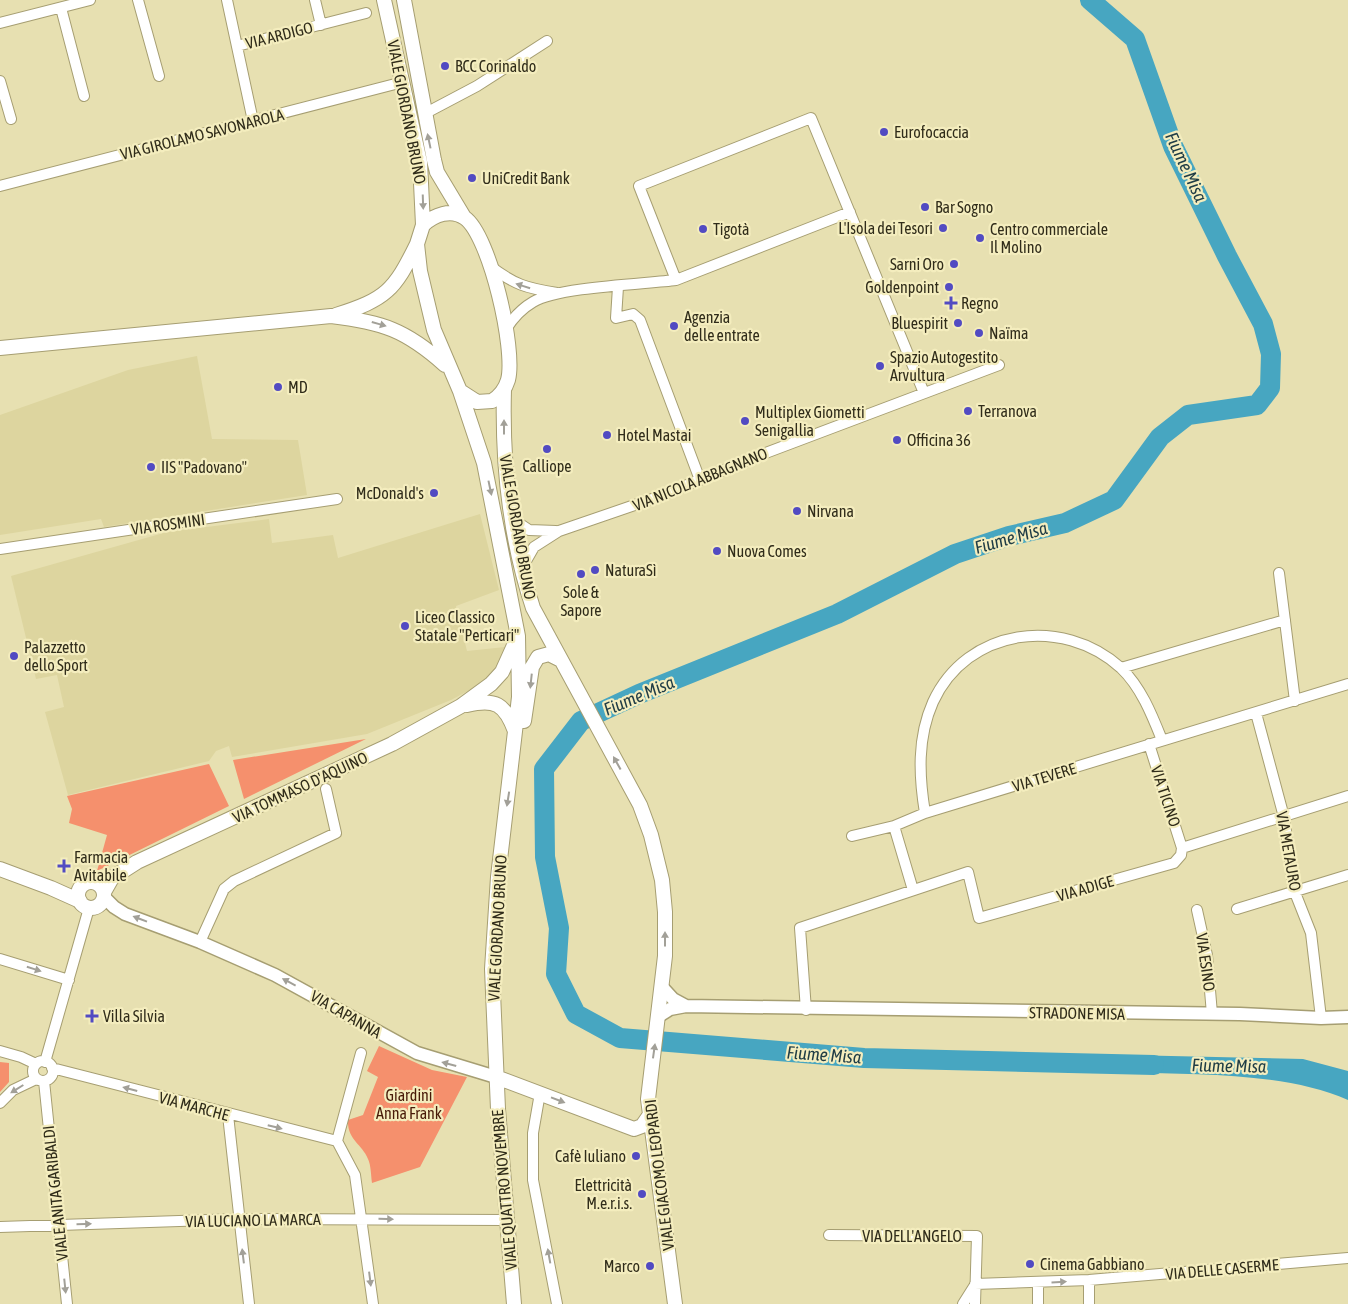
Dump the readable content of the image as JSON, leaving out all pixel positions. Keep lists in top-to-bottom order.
{
  "streets": {
    "main road": [
      "VIALE GIORDANO BRUNO",
      "VIA TOMMASO D'AQUINO",
      "VIA CAPANNA",
      "VIALE GIACOMO LEOPARDI",
      "VIALE QUATTRO NOVEMBRE"
    ],
    "street": [
      "VIA ARDIGO",
      "VIA GIROLAMO SAVONAROLA",
      "VIA NICOLA ABBAGNANO",
      "VIA ROSMINI",
      "VIA TEVERE",
      "VIA TICINO",
      "VIA METAURO",
      "VIA ADIGE",
      "VIA ESINO",
      "STRADONE MISA",
      "VIA MARCHE",
      "VIALE ANITA GARIBALDI",
      "VIA LUCIANO LA MARCA",
      "VIA DELL'ANGELO",
      "VIA DELLE CASERME"
    ]
  },
  "crossings": [
    ["VIA ARDIGO", "VIA GIROLAMO SAVONAROLA"],
    ["VIALE GIORDANO BRUNO", "VIA GIROLAMO SAVONAROLA"],
    ["VIALE GIORDANO BRUNO", "VIA NICOLA ABBAGNANO"],
    ["VIALE GIORDANO BRUNO", "VIA TOMMASO D'AQUINO"],
    ["VIALE GIORDANO BRUNO", "VIA CAPANNA"],
    ["VIALE GIORDANO BRUNO", "VIALE GIACOMO LEOPARDI"],
    ["VIALE GIORDANO BRUNO", "VIALE QUATTRO NOVEMBRE"],
    ["VIA TEVERE", "VIA TICINO"],
    ["VIA TEVERE", "VIA METAURO"],
    ["VIA TOMMASO D'AQUINO", "VIA CAPANNA"],
    ["VIA TICINO", "VIA ADIGE"],
    ["VIA METAURO", "STRADONE MISA"],
    ["VIA ESINO", "STRADONE MISA"],
    ["STRADONE MISA", "VIALE GIACOMO LEOPARDI"],
    ["VIA CAPANNA", "VIALE QUATTRO NOVEMBRE"],
    ["VIA MARCHE", "VIALE ANITA GARIBALDI"],
    ["VIALE QUATTRO NOVEMBRE", "VIA LUCIANO LA MARCA"],
    ["VIALE ANITA GARIBALDI", "VIA LUCIANO LA MARCA"],
    ["VIA DELL'ANGELO", "VIA DELLE CASERME"]
  ],
  "one_way": ["VIA CAPANNA", "VIALE GIACOMO LEOPARDI", "VIA LUCIANO LA MARCA"],
  "water": ["Fiume Misa"],
  "parks": ["Giardini Anna Frank"],
  "places": {
    "other": [
      "BCC Corinaldo",
      "Eurofocaccia",
      "UniCredit Bank",
      "Bar Sogno",
      "L'Isola dei Tesori",
      "Tigotà",
      "Centro commerciale Il Molino",
      "Sarni Oro",
      "Goldenpoint",
      "Bluespirit",
      "Agenzia delle entrate",
      "Naïma",
      "Spazio Autogestito Arvultura",
      "MD",
      "Terranova",
      "Multiplex Giometti Senigallia",
      "Hotel Mastai",
      "Officina 36",
      "Calliope",
      "IIS \"Padovano\"",
      "McDonald's",
      "Nirvana",
      "Nuova Comes",
      "NaturaSì",
      "Sole & Sapore",
      "Liceo Classico Statale \"Perticari\"",
      "Palazzetto dello Sport",
      "Cafè Iuliano",
      "Elettricità M.e.r.i.s.",
      "Cinema Gabbiano",
      "Marco"
    ],
    "health": ["Regno", "Farmacia Avitabile", "Villa Silvia"]
  }
}
